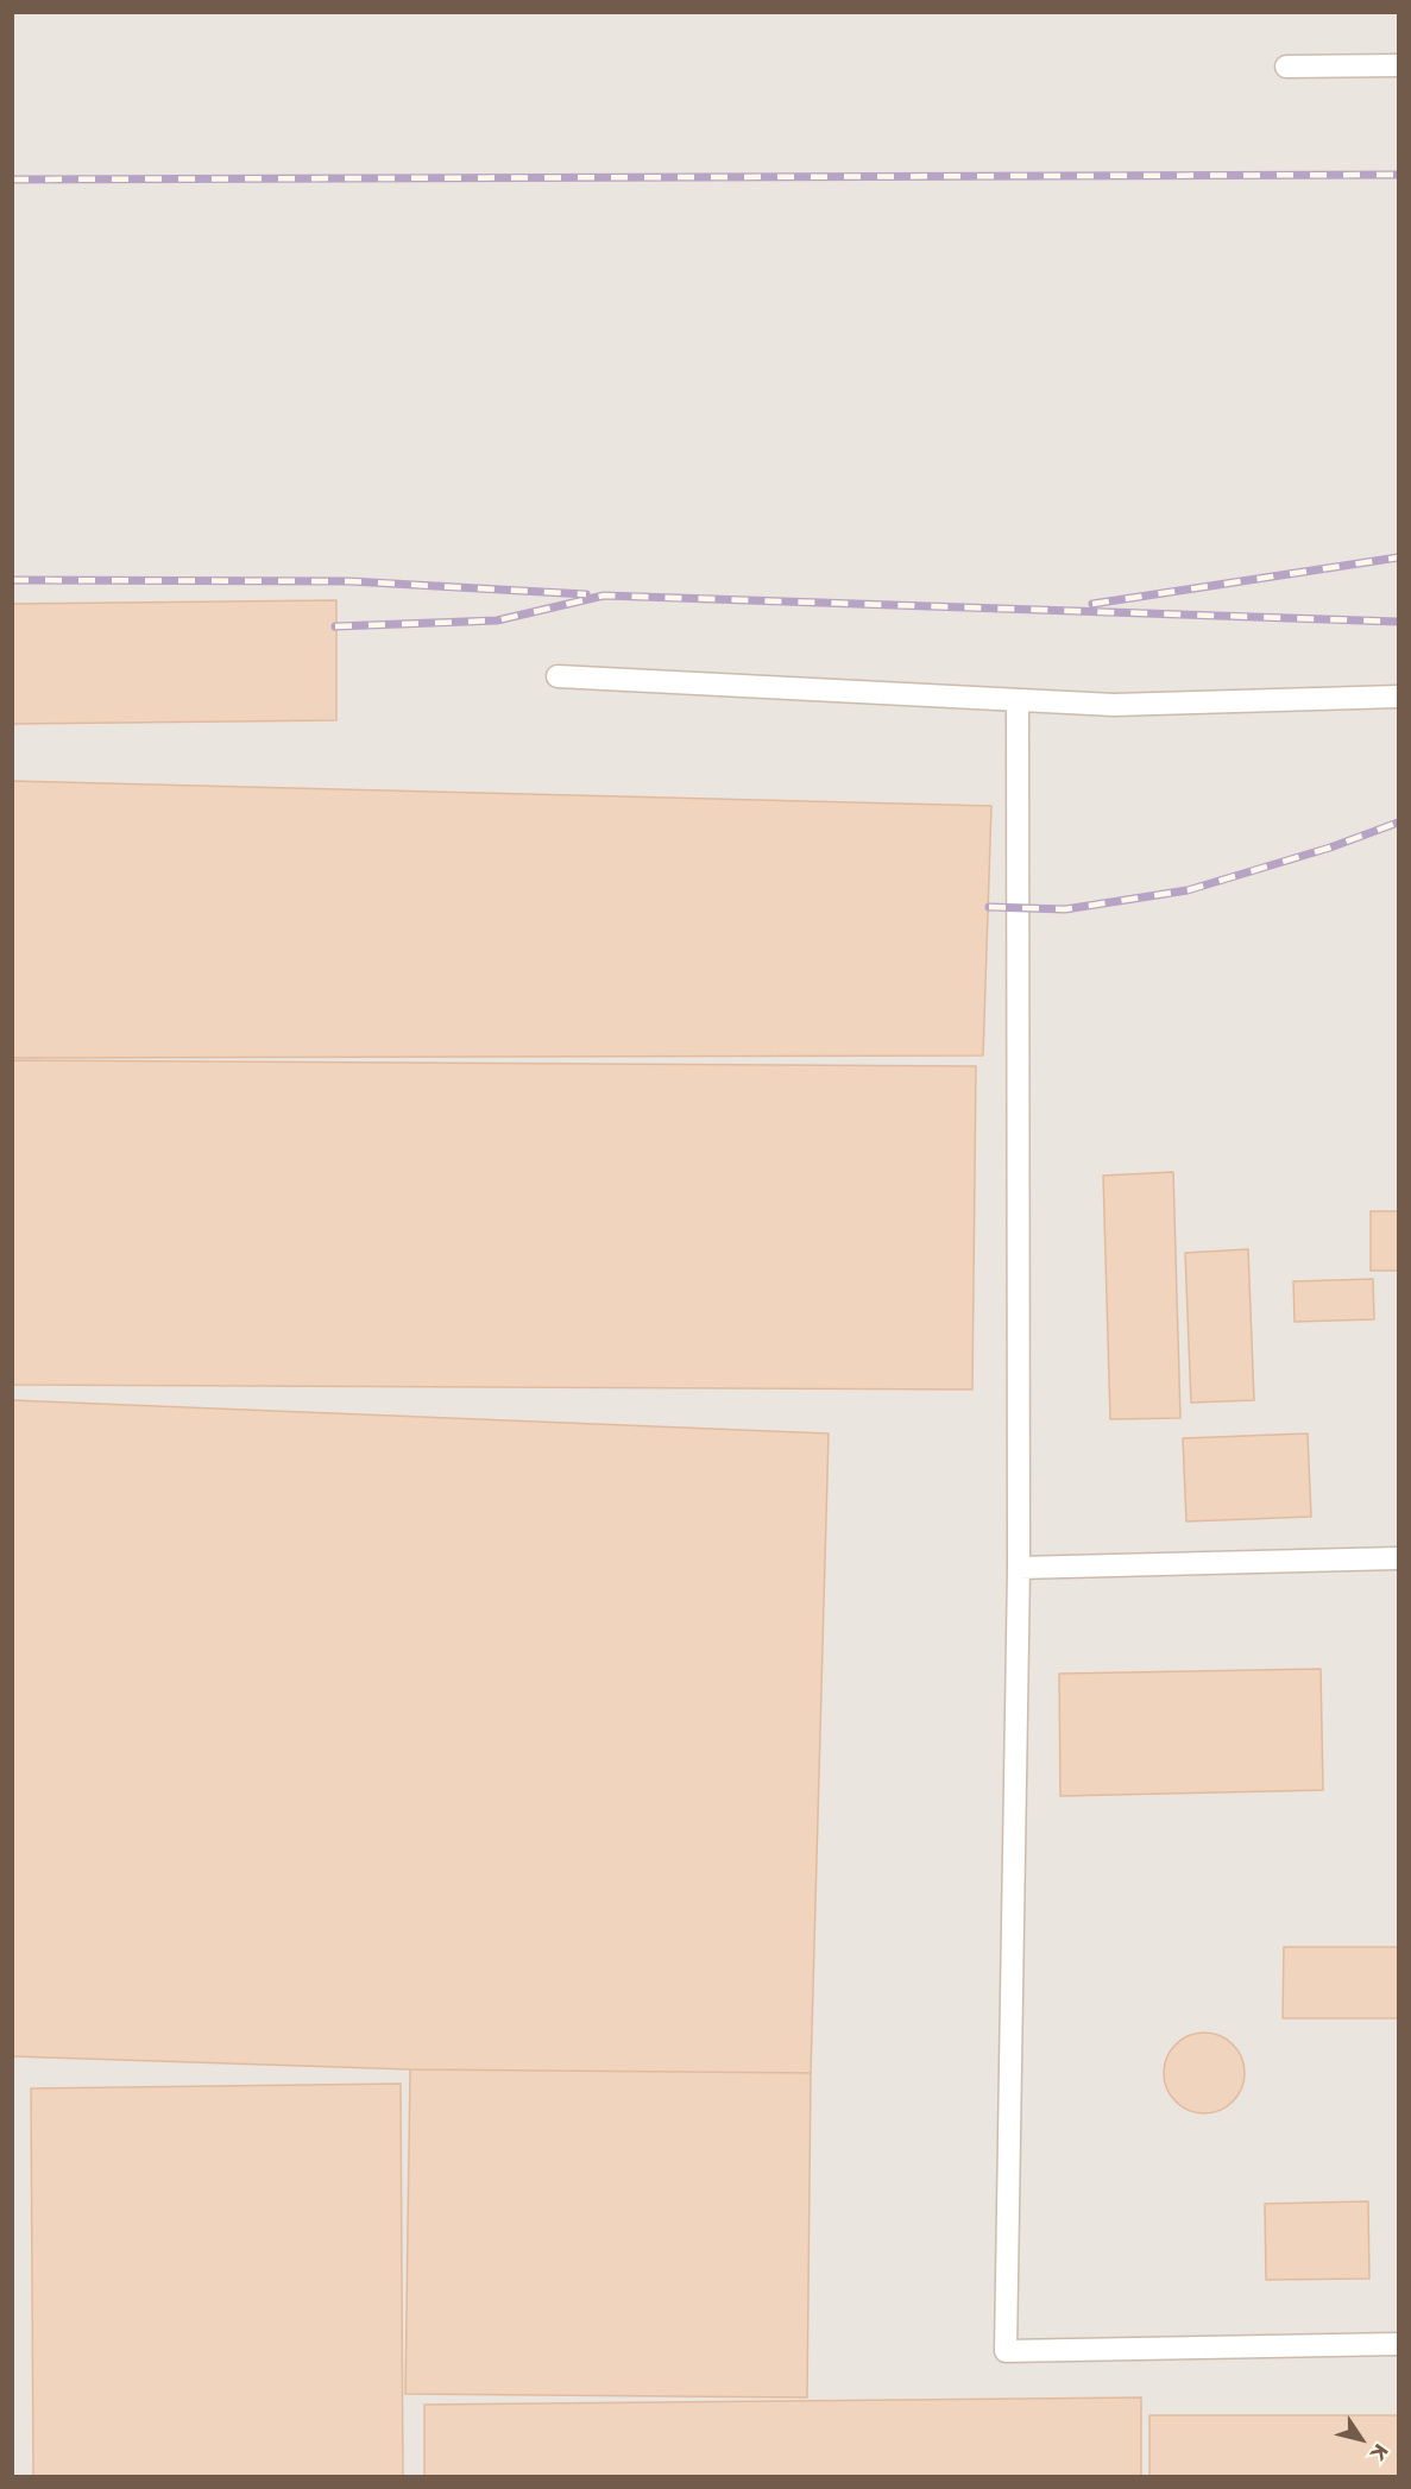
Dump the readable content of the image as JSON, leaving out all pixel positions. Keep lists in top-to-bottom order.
{
  "north": "bottom right"
}
